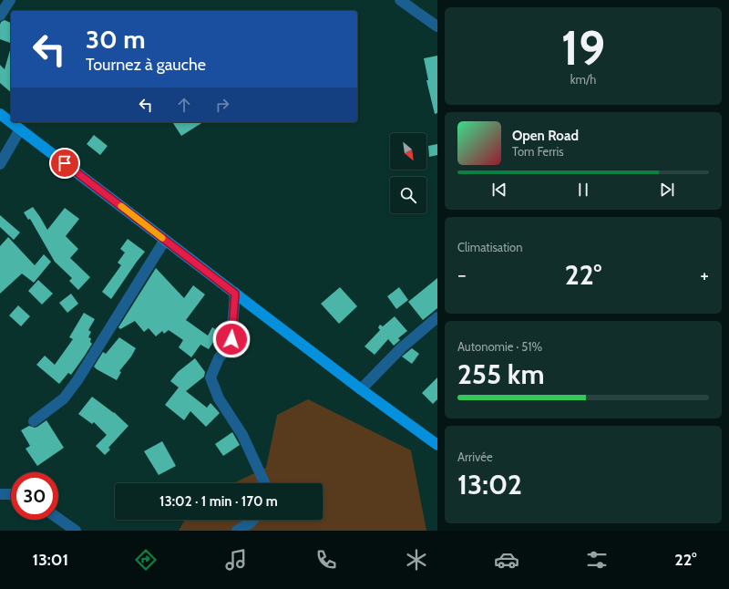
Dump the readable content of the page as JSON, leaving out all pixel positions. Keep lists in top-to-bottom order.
{
  "north": "bottom right",
  "page": {
    "tile": [
      ["19", "km/h"],
      "Climatisation",
      ["Autonomie · 51%", "255 km"],
      ["Arrivée", "13:02"]
    ],
    "turn": ["30 m", "Tournez à gauche"],
    "song": ["Open Road", "Tom Ferris"],
    "heat": ["−", "22°", "+"],
    "limit": "30",
    "trip": "13:02 · 1 min · 170 m",
    "tabs": ["13:01", "22°"]
  }
}
